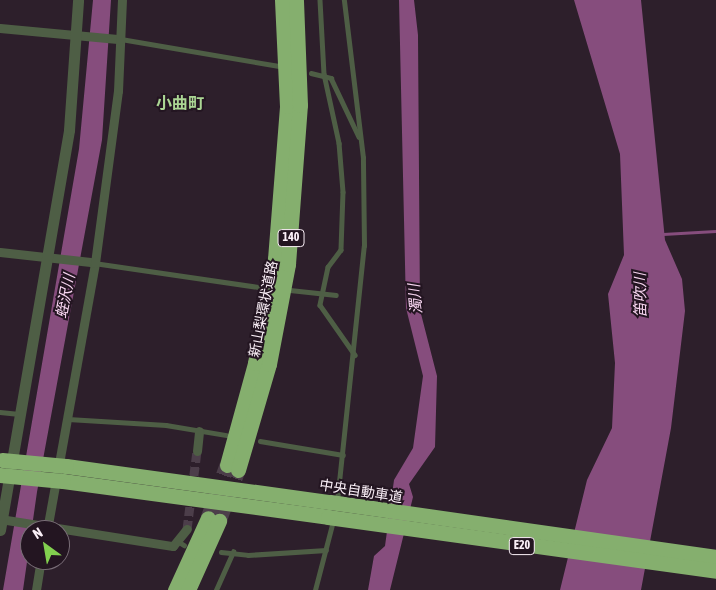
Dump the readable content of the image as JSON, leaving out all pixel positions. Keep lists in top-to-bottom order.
{
  "streets": {
    "highway": [
      "140",
      "新山梨環状道路",
      "中央自動車道",
      "E20"
    ]
  },
  "districts": ["小曲町"],
  "water": ["笛吹川", "蛭沢川", "濁川"],
  "north": "top left"
}
